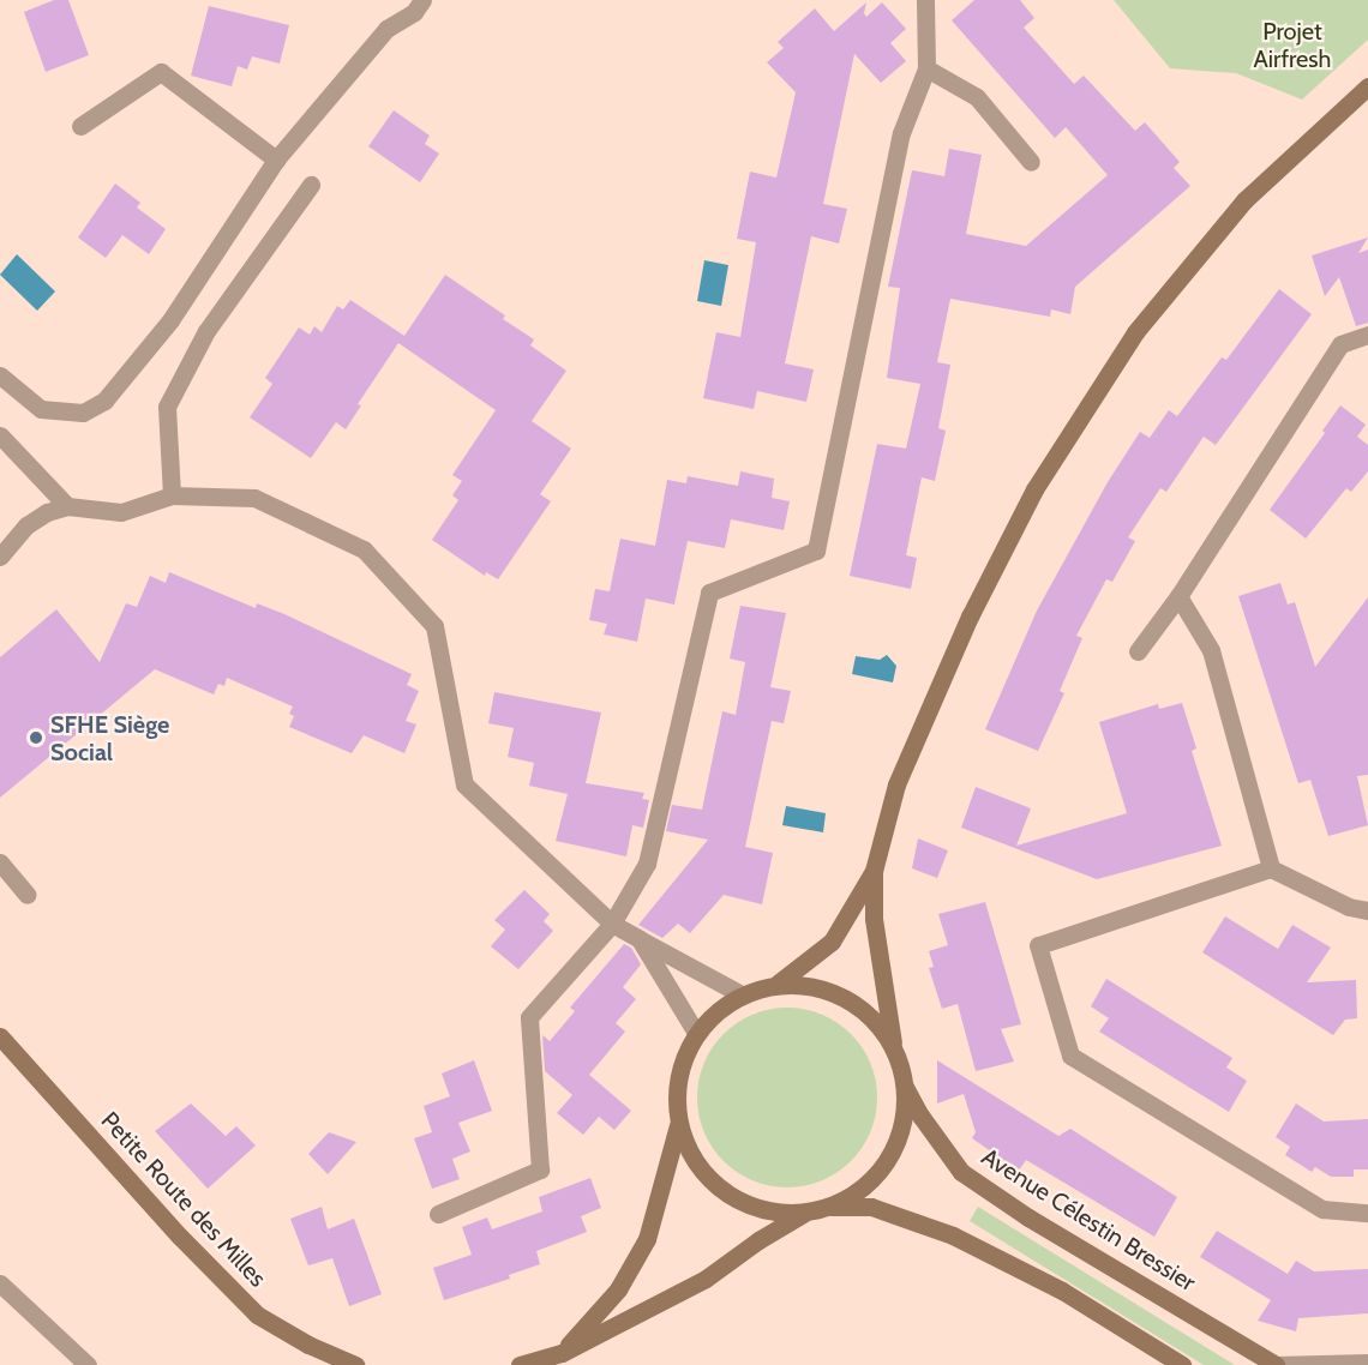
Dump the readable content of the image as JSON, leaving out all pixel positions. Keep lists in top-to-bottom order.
{
  "streets": {
    "main road": ["Petite Route des Milles", "Avenue Célestin Bressier"]
  },
  "parks": ["Projet Airfresh"],
  "places": ["SFHE Siège Social"]
}
